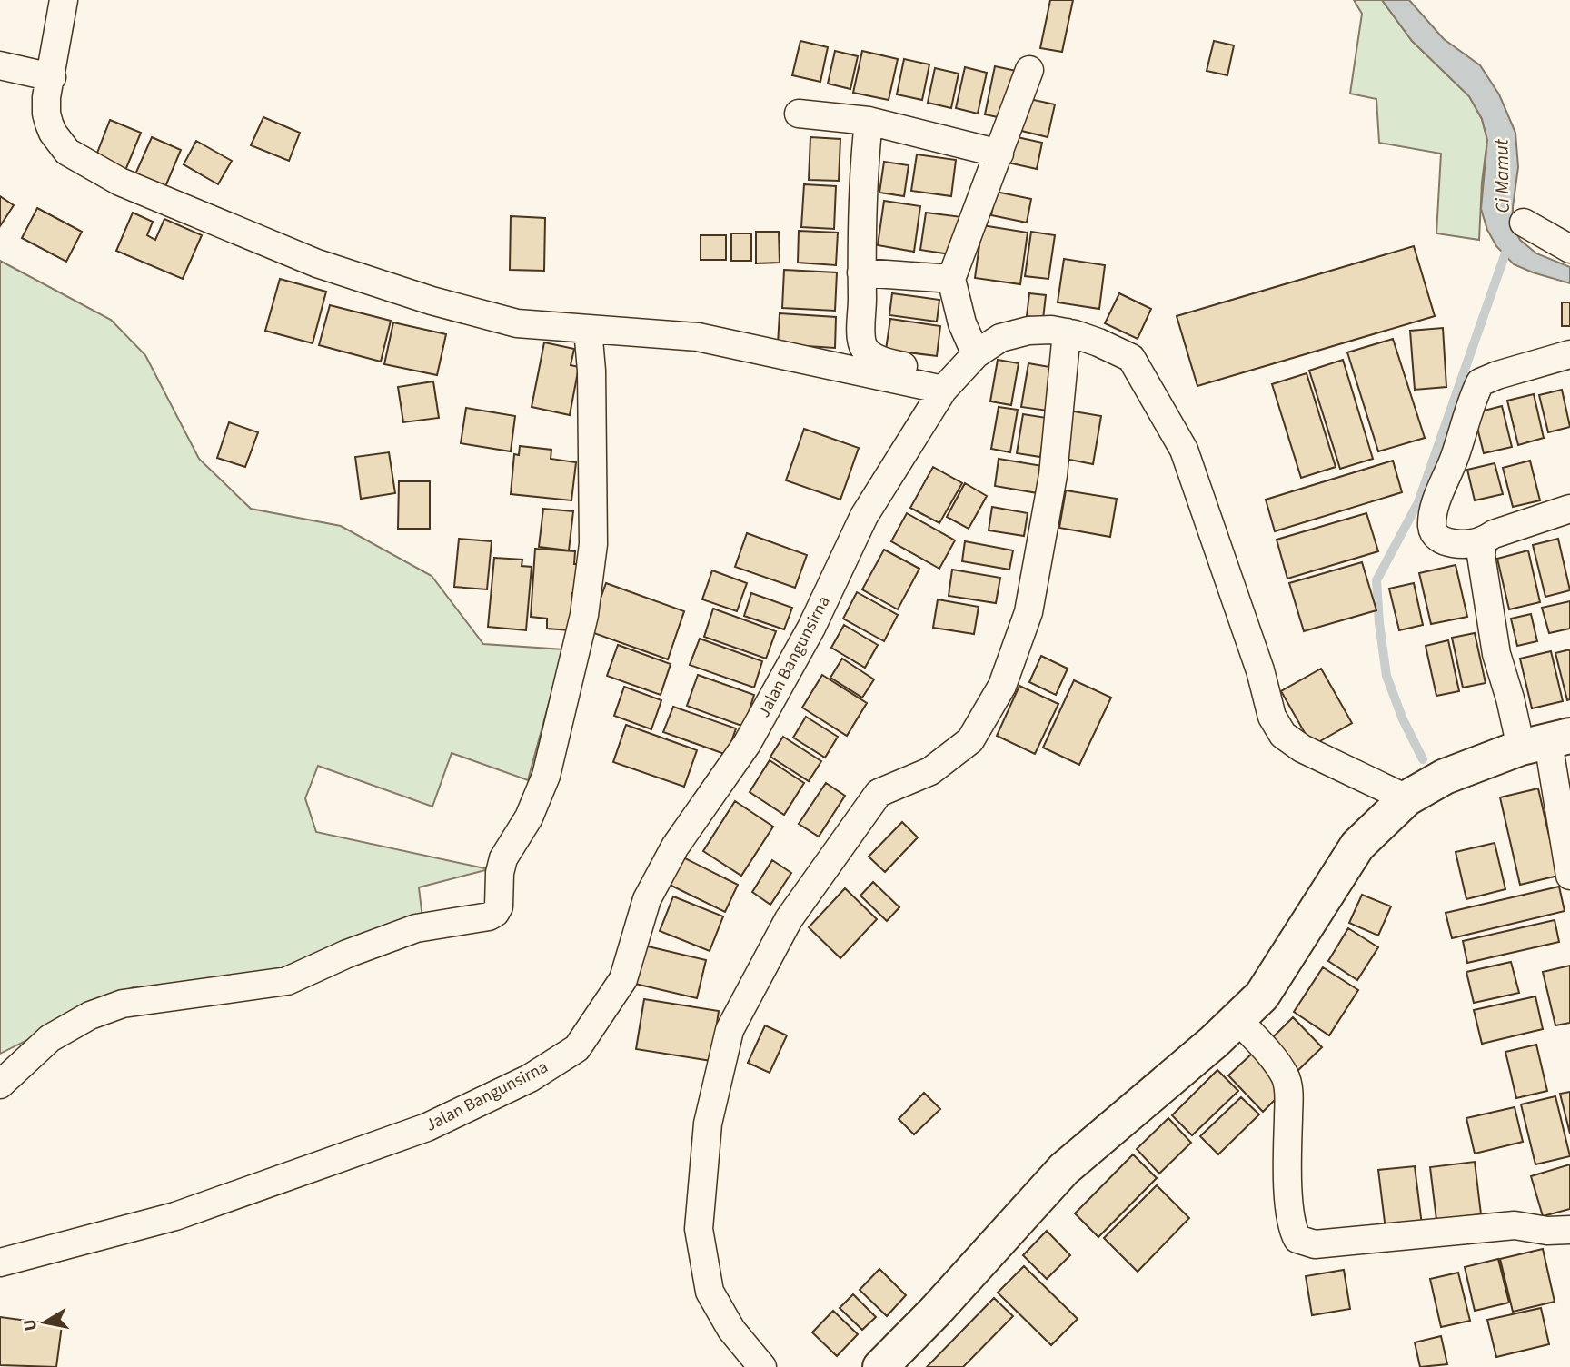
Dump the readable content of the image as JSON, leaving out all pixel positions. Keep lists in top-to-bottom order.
{
  "streets": {
    "street": ["Jalan Bangunsirna"]
  },
  "water": ["Ci Mamut"],
  "north": "left"
}
